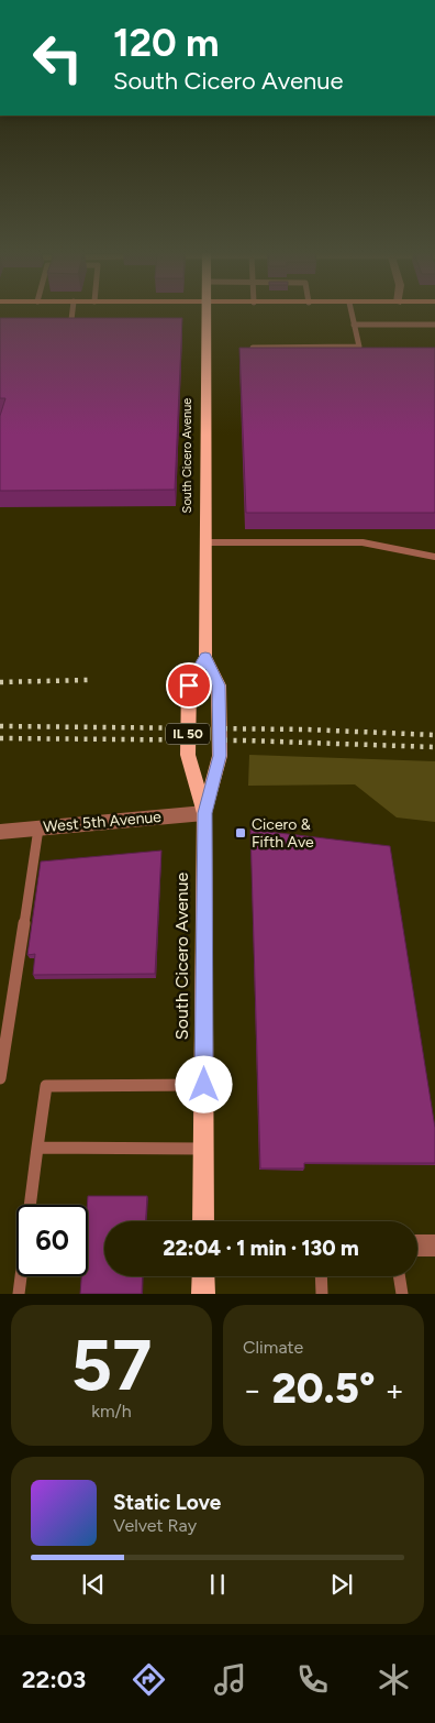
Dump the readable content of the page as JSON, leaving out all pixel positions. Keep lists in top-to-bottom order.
{
  "streets": {
    "main road": ["South Cicero Avenue", "IL 50"],
    "street": ["West 5th Avenue"]
  },
  "crossings": [
    ["South Cicero Avenue", "West 5th Avenue"]
  ],
  "places": {
    "transit": ["Cicero & Fifth Ave"]
  },
  "page": {
    "turn": ["120 m", "South Cicero Avenue"],
    "limit": "60",
    "trip": "22:04 · 1 min · 130 m",
    "tile": [
      ["57", "km/h"],
      "Climate"
    ],
    "heat": ["−", "20.5°", "+"],
    "song": ["Static Love", "Velvet Ray"],
    "tabs": "22:03"
  }
}
